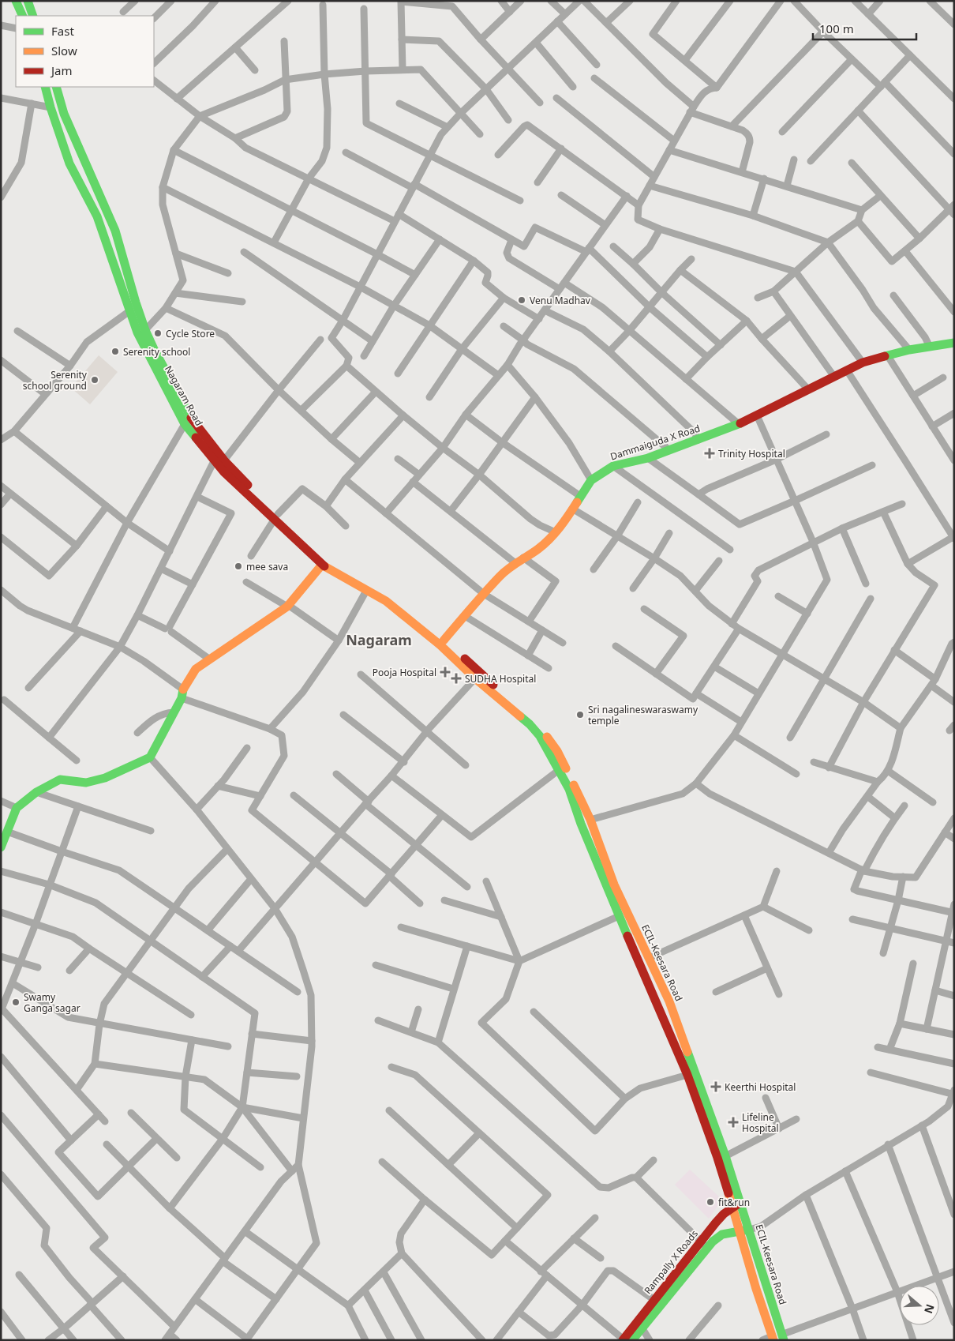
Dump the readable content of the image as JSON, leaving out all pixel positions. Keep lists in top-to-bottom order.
{
  "streets": {
    "main road": [
      "Nagaram Road",
      "Dammaiguda X Road",
      "ECIL-Keesara Road",
      "Rampally X Roads"
    ]
  },
  "crossings": [
    ["Nagaram Road", "Dammaiguda X Road"],
    ["Nagaram Road", "ECIL-Keesara Road"],
    ["Dammaiguda X Road", "ECIL-Keesara Road"],
    ["ECIL-Keesara Road", "Rampally X Roads"]
  ],
  "districts": ["Nagaram"],
  "places": {
    "other": [
      "Venu Madhav",
      "Cycle Store",
      "Serenity school",
      "Serenity school ground",
      "mee sava",
      "Sri nagalineswaraswamy temple",
      "Swamy Ganga sagar",
      "fit&run"
    ],
    "health": [
      "Trinity Hospital",
      "Pooja Hospital",
      "SUDHA Hospital",
      "Keerthi Hospital",
      "Lifeline Hospital"
    ]
  },
  "legend": ["Fast", "Slow", "Jam"],
  "scale_bar": "100 m",
  "north": "right"
}
